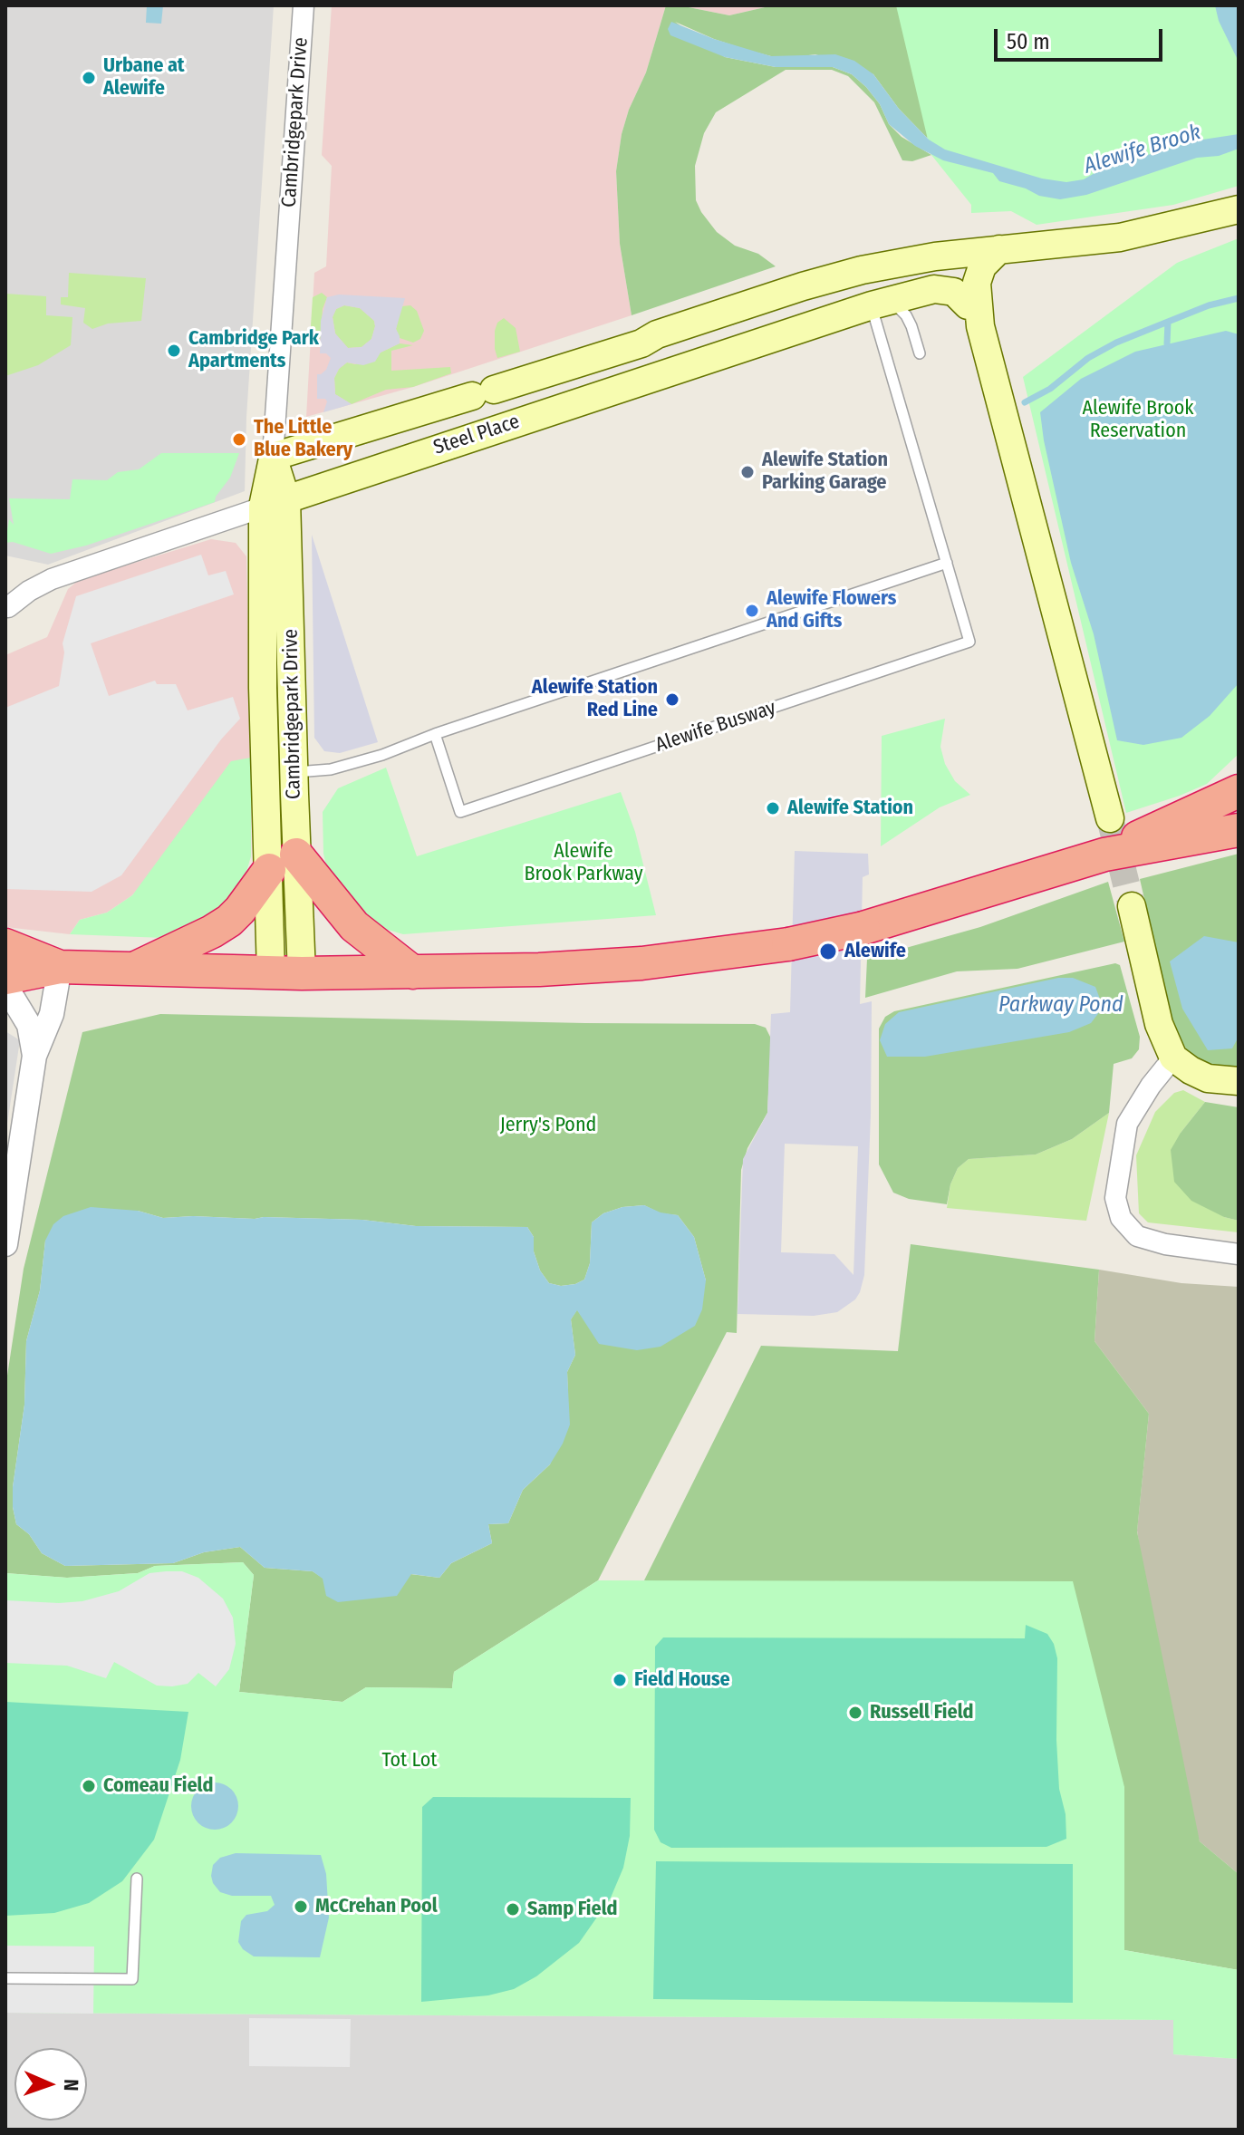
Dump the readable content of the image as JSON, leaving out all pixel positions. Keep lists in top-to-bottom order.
{
  "streets": {
    "main road": ["Cambridgepark Drive", "Steel Place"],
    "lane": ["Alewife Busway"]
  },
  "crossings": [
    ["Cambridgepark Drive", "Steel Place"],
    ["Steel Place", "Alewife Busway"]
  ],
  "water": ["Alewife Brook", "Parkway Pond"],
  "parks": [
    "Alewife Brook Reservation",
    "Alewife Brook Parkway",
    "Jerry's Pond",
    "Tot Lot"
  ],
  "places": [
    "Urbane at Alewife",
    "Cambridge Park Apartments",
    "The Little Blue Bakery",
    "Alewife Station Parking Garage",
    "Alewife Flowers And Gifts",
    "Alewife Station Red Line",
    "Alewife Station",
    "Alewife",
    "Field House",
    "Russell Field",
    "Comeau Field",
    "McCrehan Pool",
    "Samp Field"
  ],
  "scale_bar": "50 m",
  "north": "right"
}
